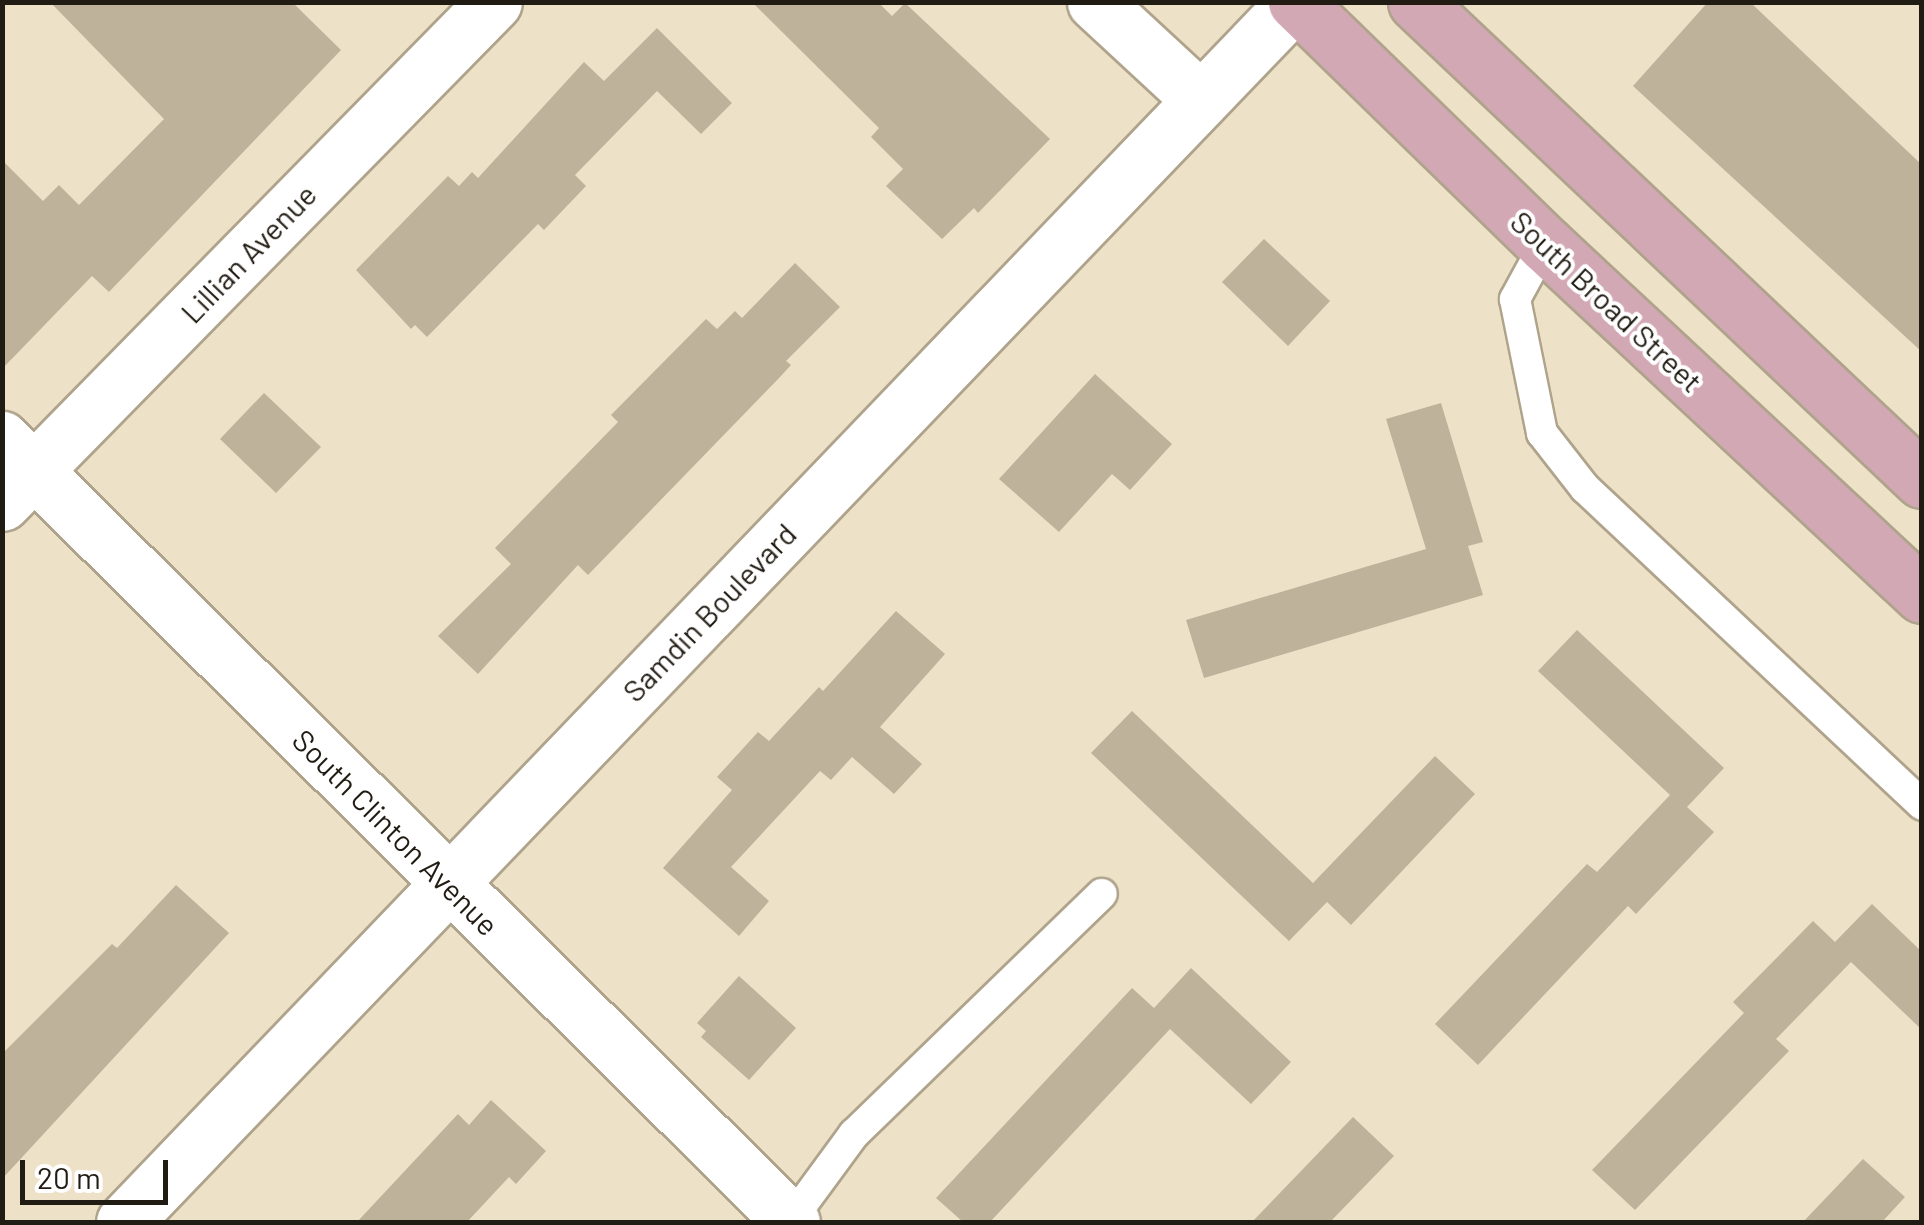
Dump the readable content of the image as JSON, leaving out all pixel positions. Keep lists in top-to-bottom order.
{
  "streets": {
    "main road": ["South Broad Street"],
    "street": ["Lillian Avenue", "Samdin Boulevard", "South Clinton Avenue"]
  },
  "crossings": [
    ["Lillian Avenue", "South Clinton Avenue"],
    ["South Broad Street", "Samdin Boulevard"],
    ["Samdin Boulevard", "South Clinton Avenue"]
  ],
  "scale_bar": "20 m"
}
